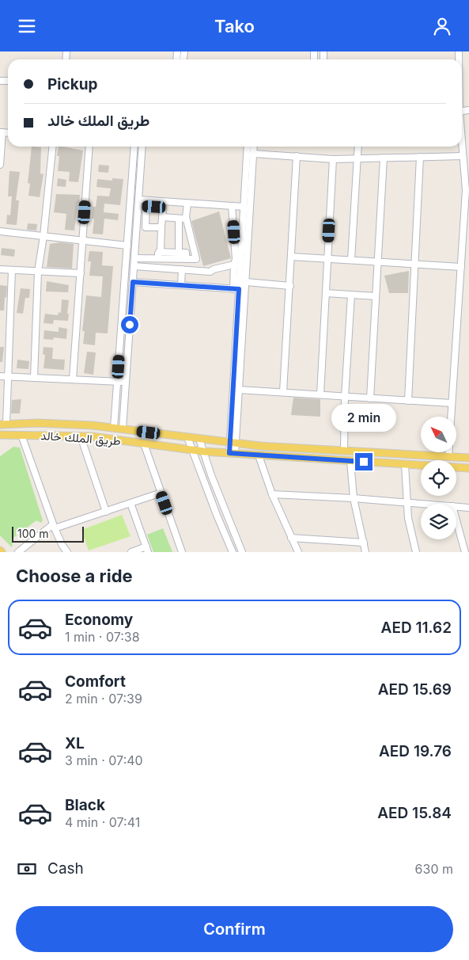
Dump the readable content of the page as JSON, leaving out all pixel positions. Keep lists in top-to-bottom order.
{
  "streets": {
    "main road": ["طريق الملك خالد"]
  },
  "scale_bar": "100 m",
  "north": "top left",
  "page": {
    "header": "Tako",
    "banner": ["Pickup", "طريق الملك خالد"],
    "bubble": "2 min",
    "scale": "100 m",
    "heading": "Choose a ride",
    "list": [
      {
        "name": "Economy",
        "note": "1 min · 07:38",
        "value": "AED 11.62"
      },
      {
        "name": "Comfort",
        "note": "2 min · 07:39",
        "value": "AED 15.69"
      },
      {
        "name": "XL",
        "note": "3 min · 07:40",
        "value": "AED 19.76"
      },
      {
        "name": "Black",
        "note": "4 min · 07:41",
        "value": "AED 15.84"
      }
    ],
    "pay": ["Cash", "630 m"],
    "buttons": "Confirm"
  }
}
